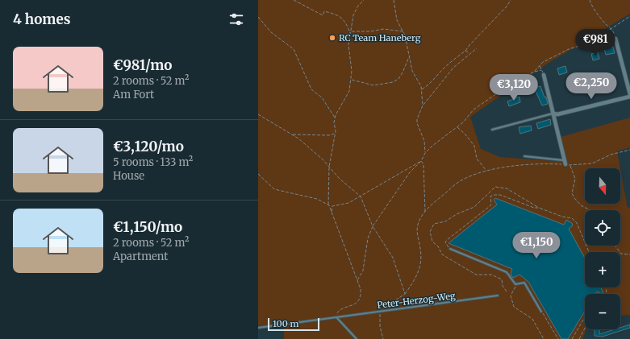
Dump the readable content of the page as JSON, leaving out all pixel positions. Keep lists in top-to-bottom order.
{
  "streets": {
    "lane": ["Peter-Herzog-Weg"]
  },
  "places": ["RC Team Haneberg"],
  "scale_bar": "100 m",
  "north": "bottom",
  "page": {
    "heading": "4 homes",
    "price": [
      "€981",
      "€2,250",
      "€3,120",
      "€1,150"
    ],
    "list": [
      {
        "name": "€981/mo",
        "note": "2 rooms · 52 m² · Am Fort"
      },
      {
        "name": "€3,120/mo",
        "note": "5 rooms · 133 m² · House"
      },
      {
        "name": "€1,150/mo",
        "note": "2 rooms · 52 m² · Apartment"
      }
    ],
    "map_buttons": ["+", "−"],
    "scale": "100 m"
  }
}
